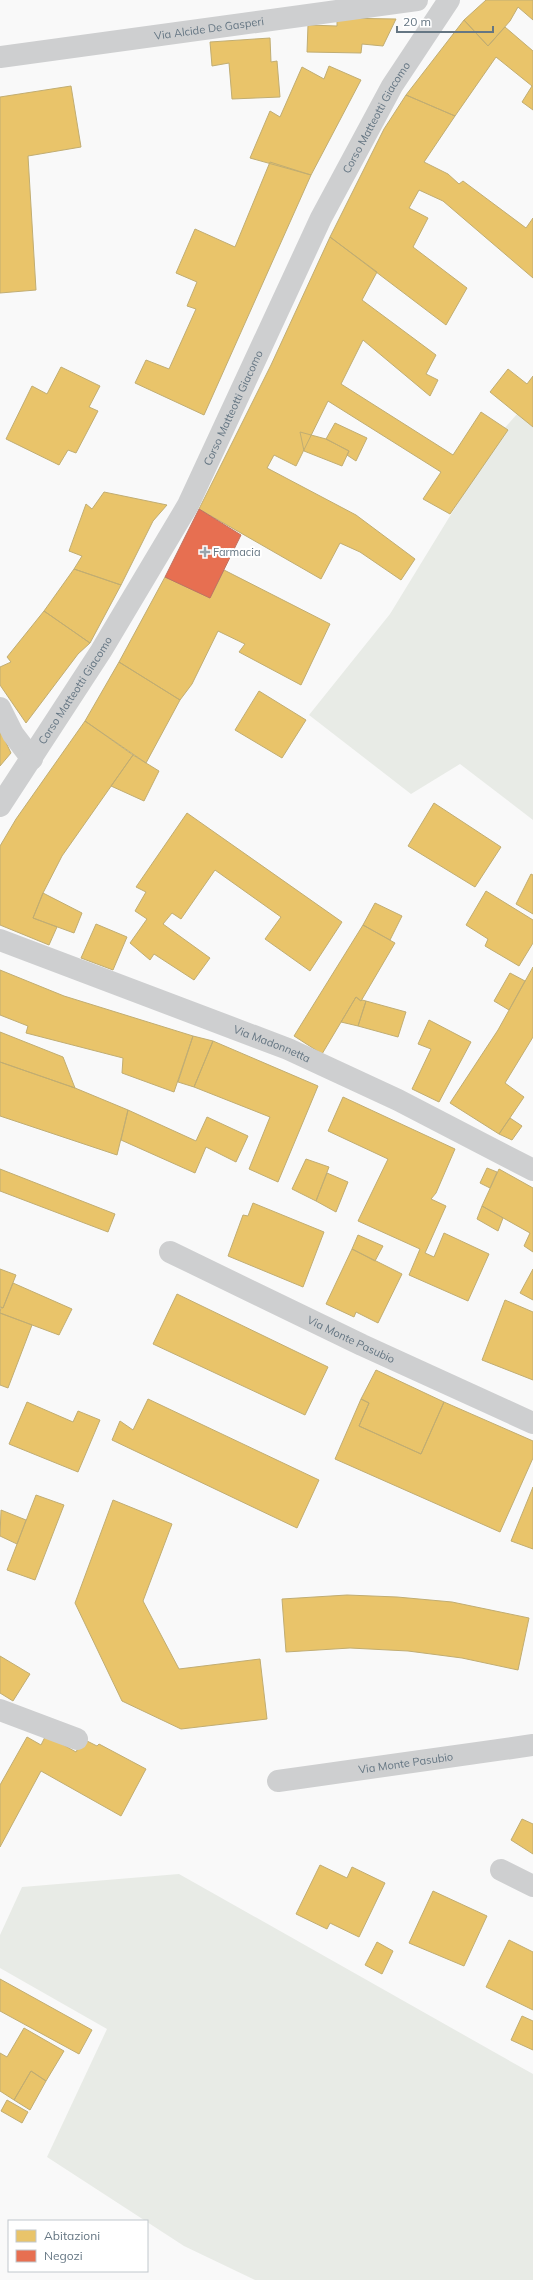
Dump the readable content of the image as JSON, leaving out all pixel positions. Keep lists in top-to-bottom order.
{
  "streets": {
    "street": [
      "Via Alcide De Gasperi",
      "Corso Matteotti Giacomo",
      "Via Madonnetta",
      "Via Monte Pasubio"
    ]
  },
  "places": {
    "health": ["Farmacia"]
  },
  "legend": ["Abitazioni", "Negozi"],
  "scale_bar": "20 m"
}
